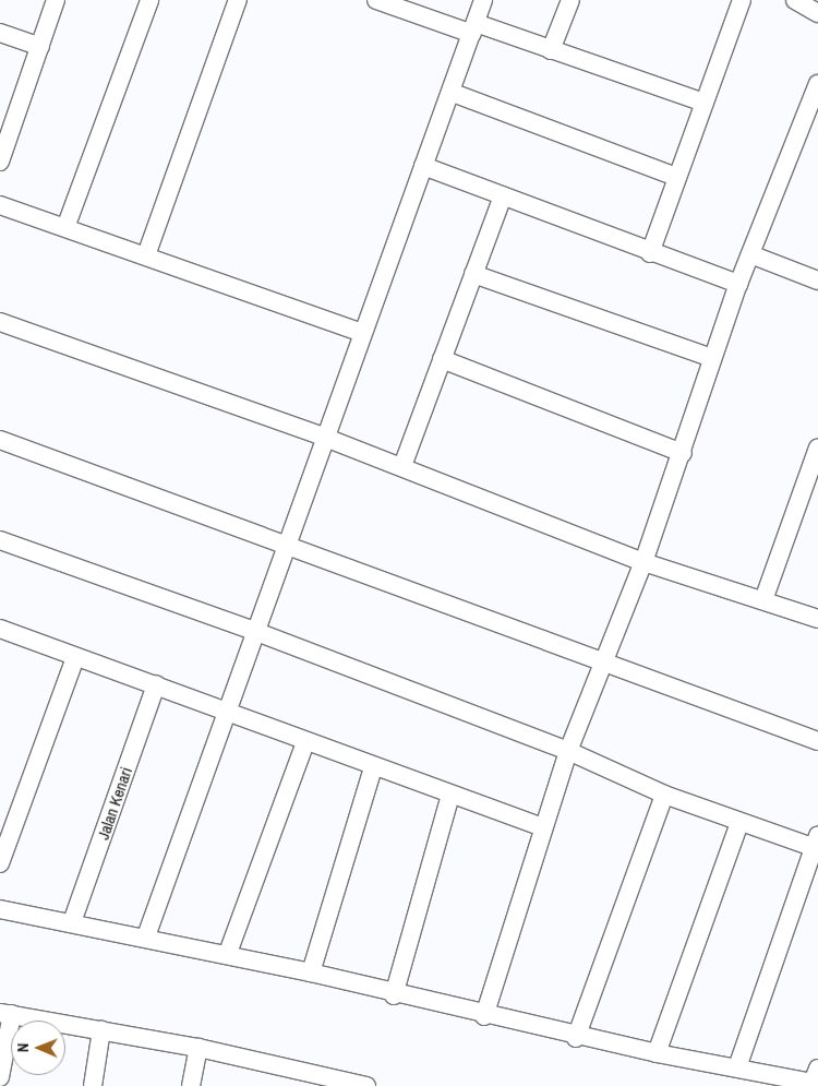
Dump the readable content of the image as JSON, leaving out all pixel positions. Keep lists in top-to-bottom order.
{
  "streets": {
    "street": ["Jalan Kenari"]
  },
  "north": "left"
}
